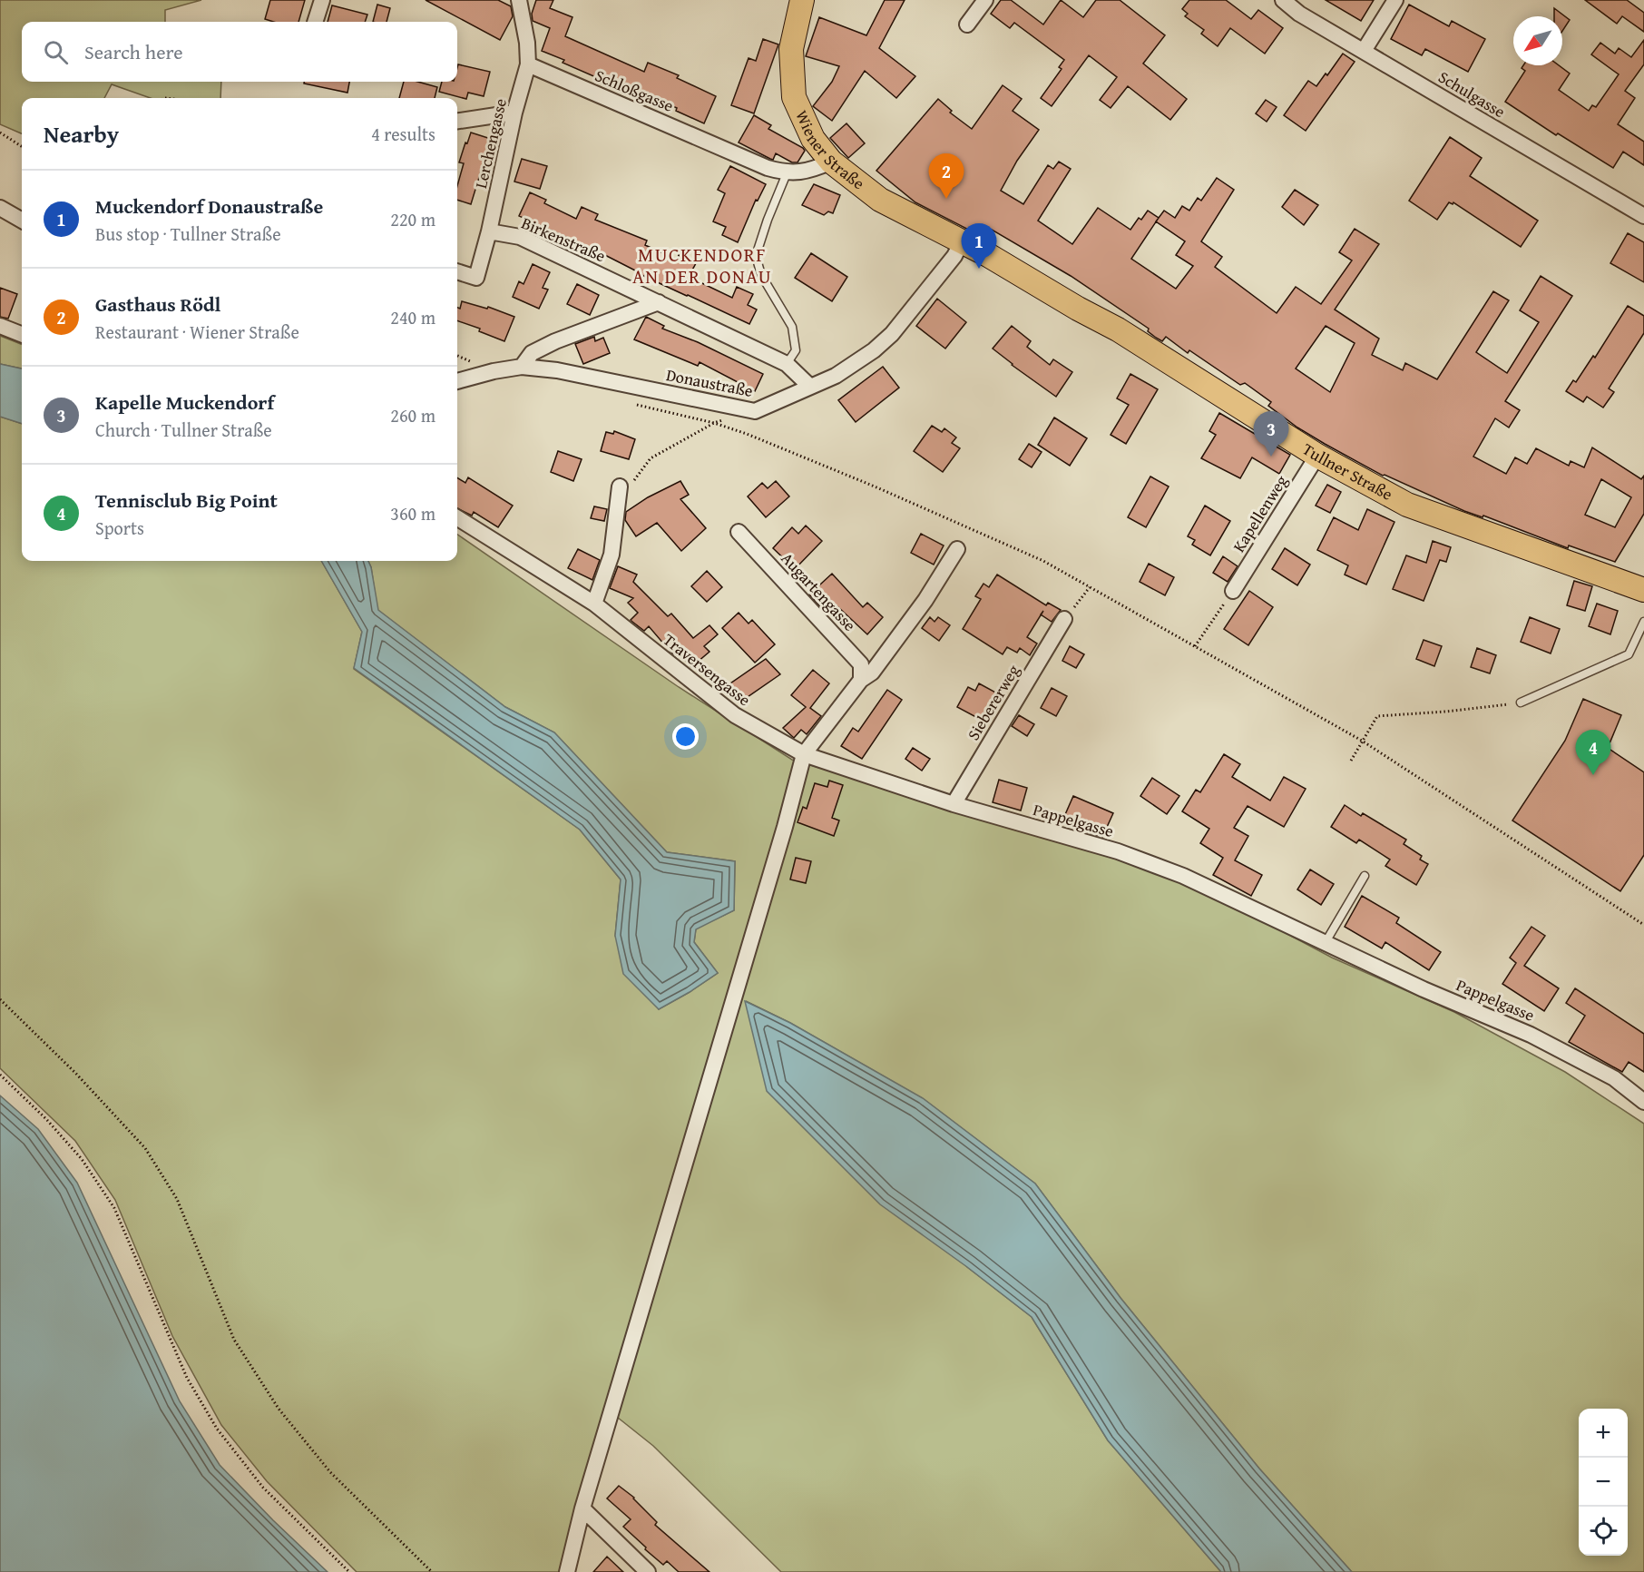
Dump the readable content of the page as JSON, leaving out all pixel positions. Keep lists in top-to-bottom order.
{
  "streets": {
    "main road": ["Wiener Straße", "Tullner Straße"],
    "street": [
      "Schloßgasse",
      "Schulgasse",
      "Lerchengasse",
      "Birkenstraße",
      "Donaustraße",
      "Kapellenweg",
      "Augartengasse",
      "Traversengasse",
      "Siebererweg",
      "Pappelgasse"
    ]
  },
  "crossings": [
    ["Schloßgasse", "Lerchengasse"],
    ["Schloßgasse", "Wiener Straße"],
    ["Lerchengasse", "Birkenstraße"],
    ["Wiener Straße", "Donaustraße"],
    ["Wiener Straße", "Tullner Straße"],
    ["Birkenstraße", "Donaustraße"],
    ["Donaustraße", "Tullner Straße"],
    ["Tullner Straße", "Kapellenweg"],
    ["Traversengasse", "Pappelgasse"],
    ["Siebererweg", "Pappelgasse"]
  ],
  "districts": ["MUCKENDORF AN DER DONAU"],
  "north": "bottom left",
  "page": {
    "search": "Search here",
    "heading": ["Nearby", "4 results"],
    "pins": [
      "2",
      "1",
      "3",
      "4"
    ],
    "list": [
      {
        "mark": "1",
        "name": "Muckendorf Donaustraße",
        "note": "Bus stop · Tullner Straße",
        "value": "220 m"
      },
      {
        "mark": "2",
        "name": "Gasthaus Rödl",
        "note": "Restaurant · Wiener Straße",
        "value": "240 m"
      },
      {
        "mark": "3",
        "name": "Kapelle Muckendorf",
        "note": "Church · Tullner Straße",
        "value": "260 m"
      },
      {
        "mark": "4",
        "name": "Tennisclub Big Point",
        "note": "Sports",
        "value": "360 m"
      }
    ],
    "map_buttons": ["+", "−"]
  }
}
